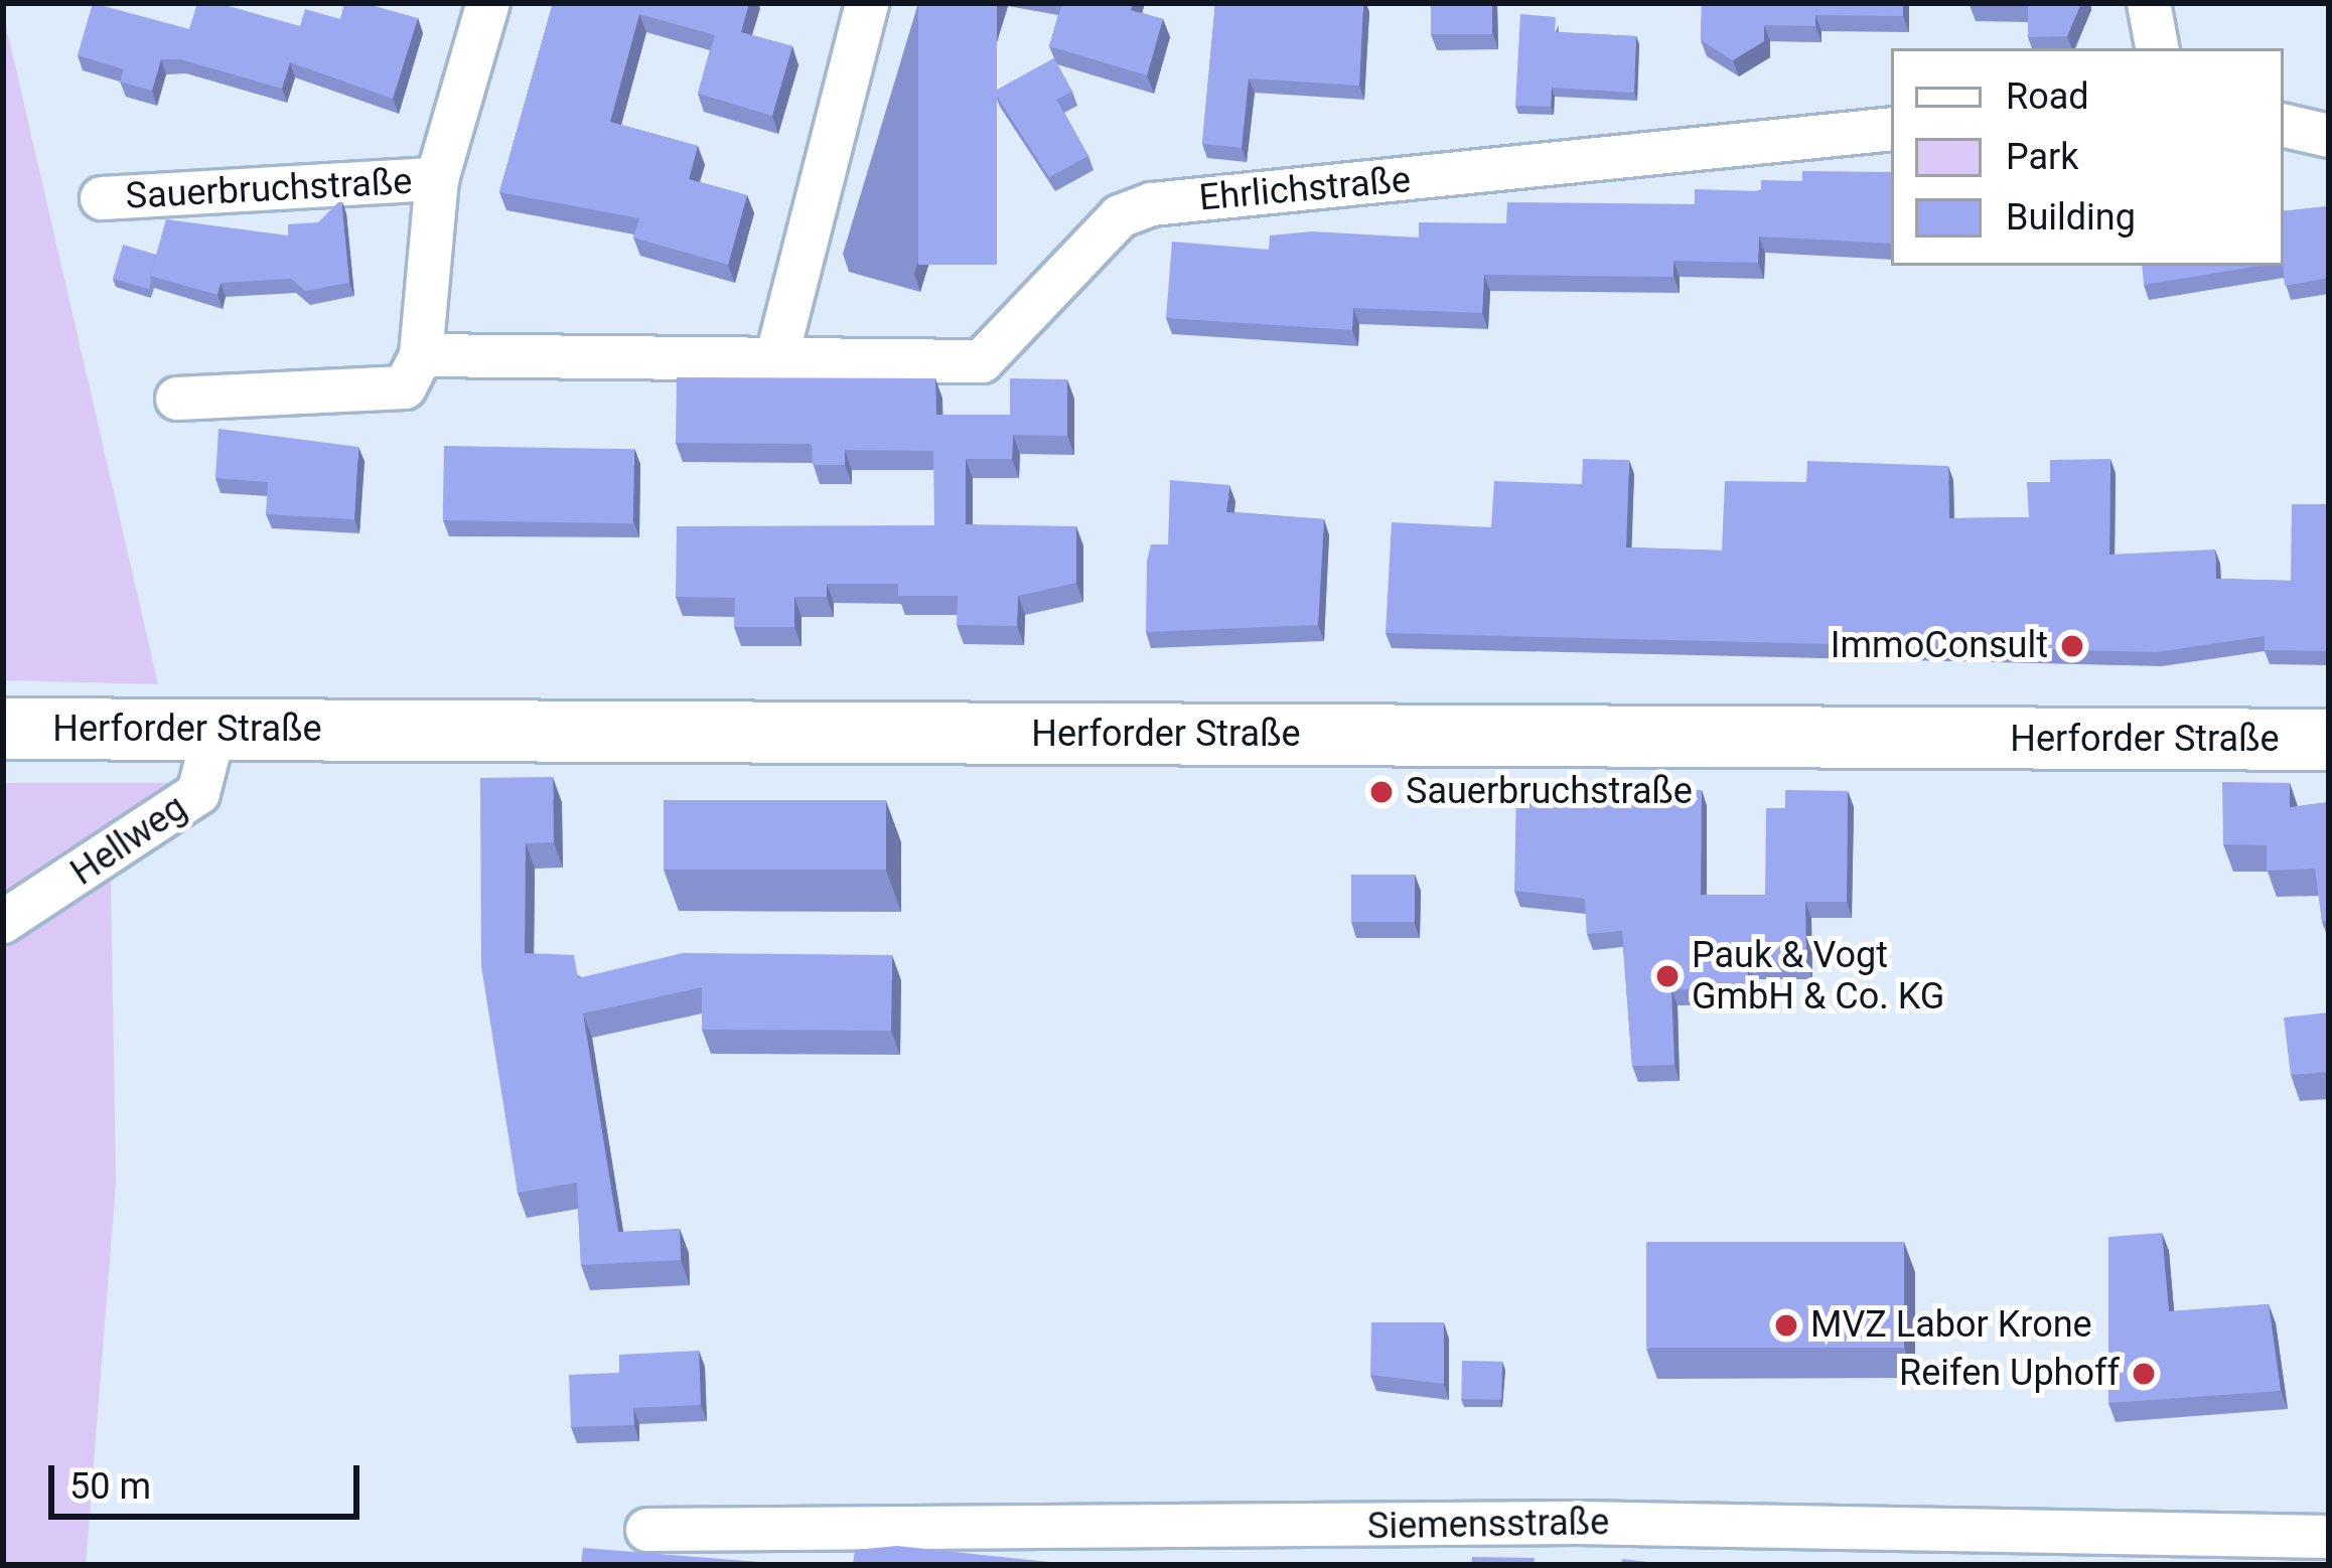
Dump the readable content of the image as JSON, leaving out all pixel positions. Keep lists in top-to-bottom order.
{
  "streets": {
    "main road": ["Herforder Straße"],
    "street": [
      "Sauerbruchstraße",
      "Ehrlichstraße",
      "Hellweg",
      "Siemensstraße"
    ]
  },
  "crossings": [
    ["Sauerbruchstraße", "Ehrlichstraße"],
    ["Herforder Straße", "Hellweg"]
  ],
  "places": [
    "ImmoConsult",
    "Sauerbruchstraße",
    "Pauk & Vogt GmbH & Co. KG",
    "MVZ Labor Krone",
    "Reifen Uphoff"
  ],
  "legend": ["Road", "Park", "Building"],
  "scale_bar": "50 m"
}
